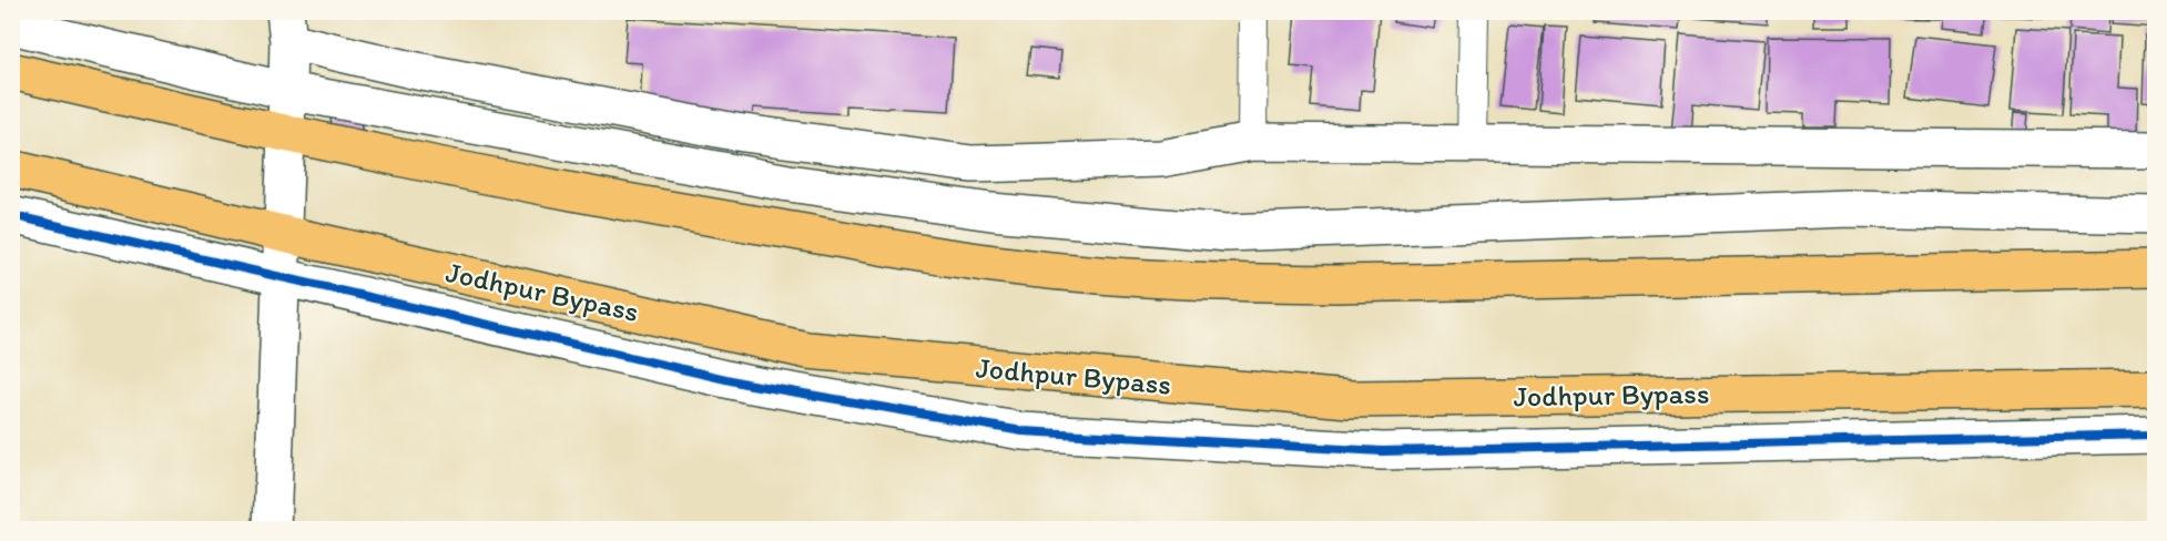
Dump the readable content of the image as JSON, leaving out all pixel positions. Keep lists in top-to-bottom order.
{
  "streets": {
    "highway": ["Jodhpur Bypass"]
  }
}
